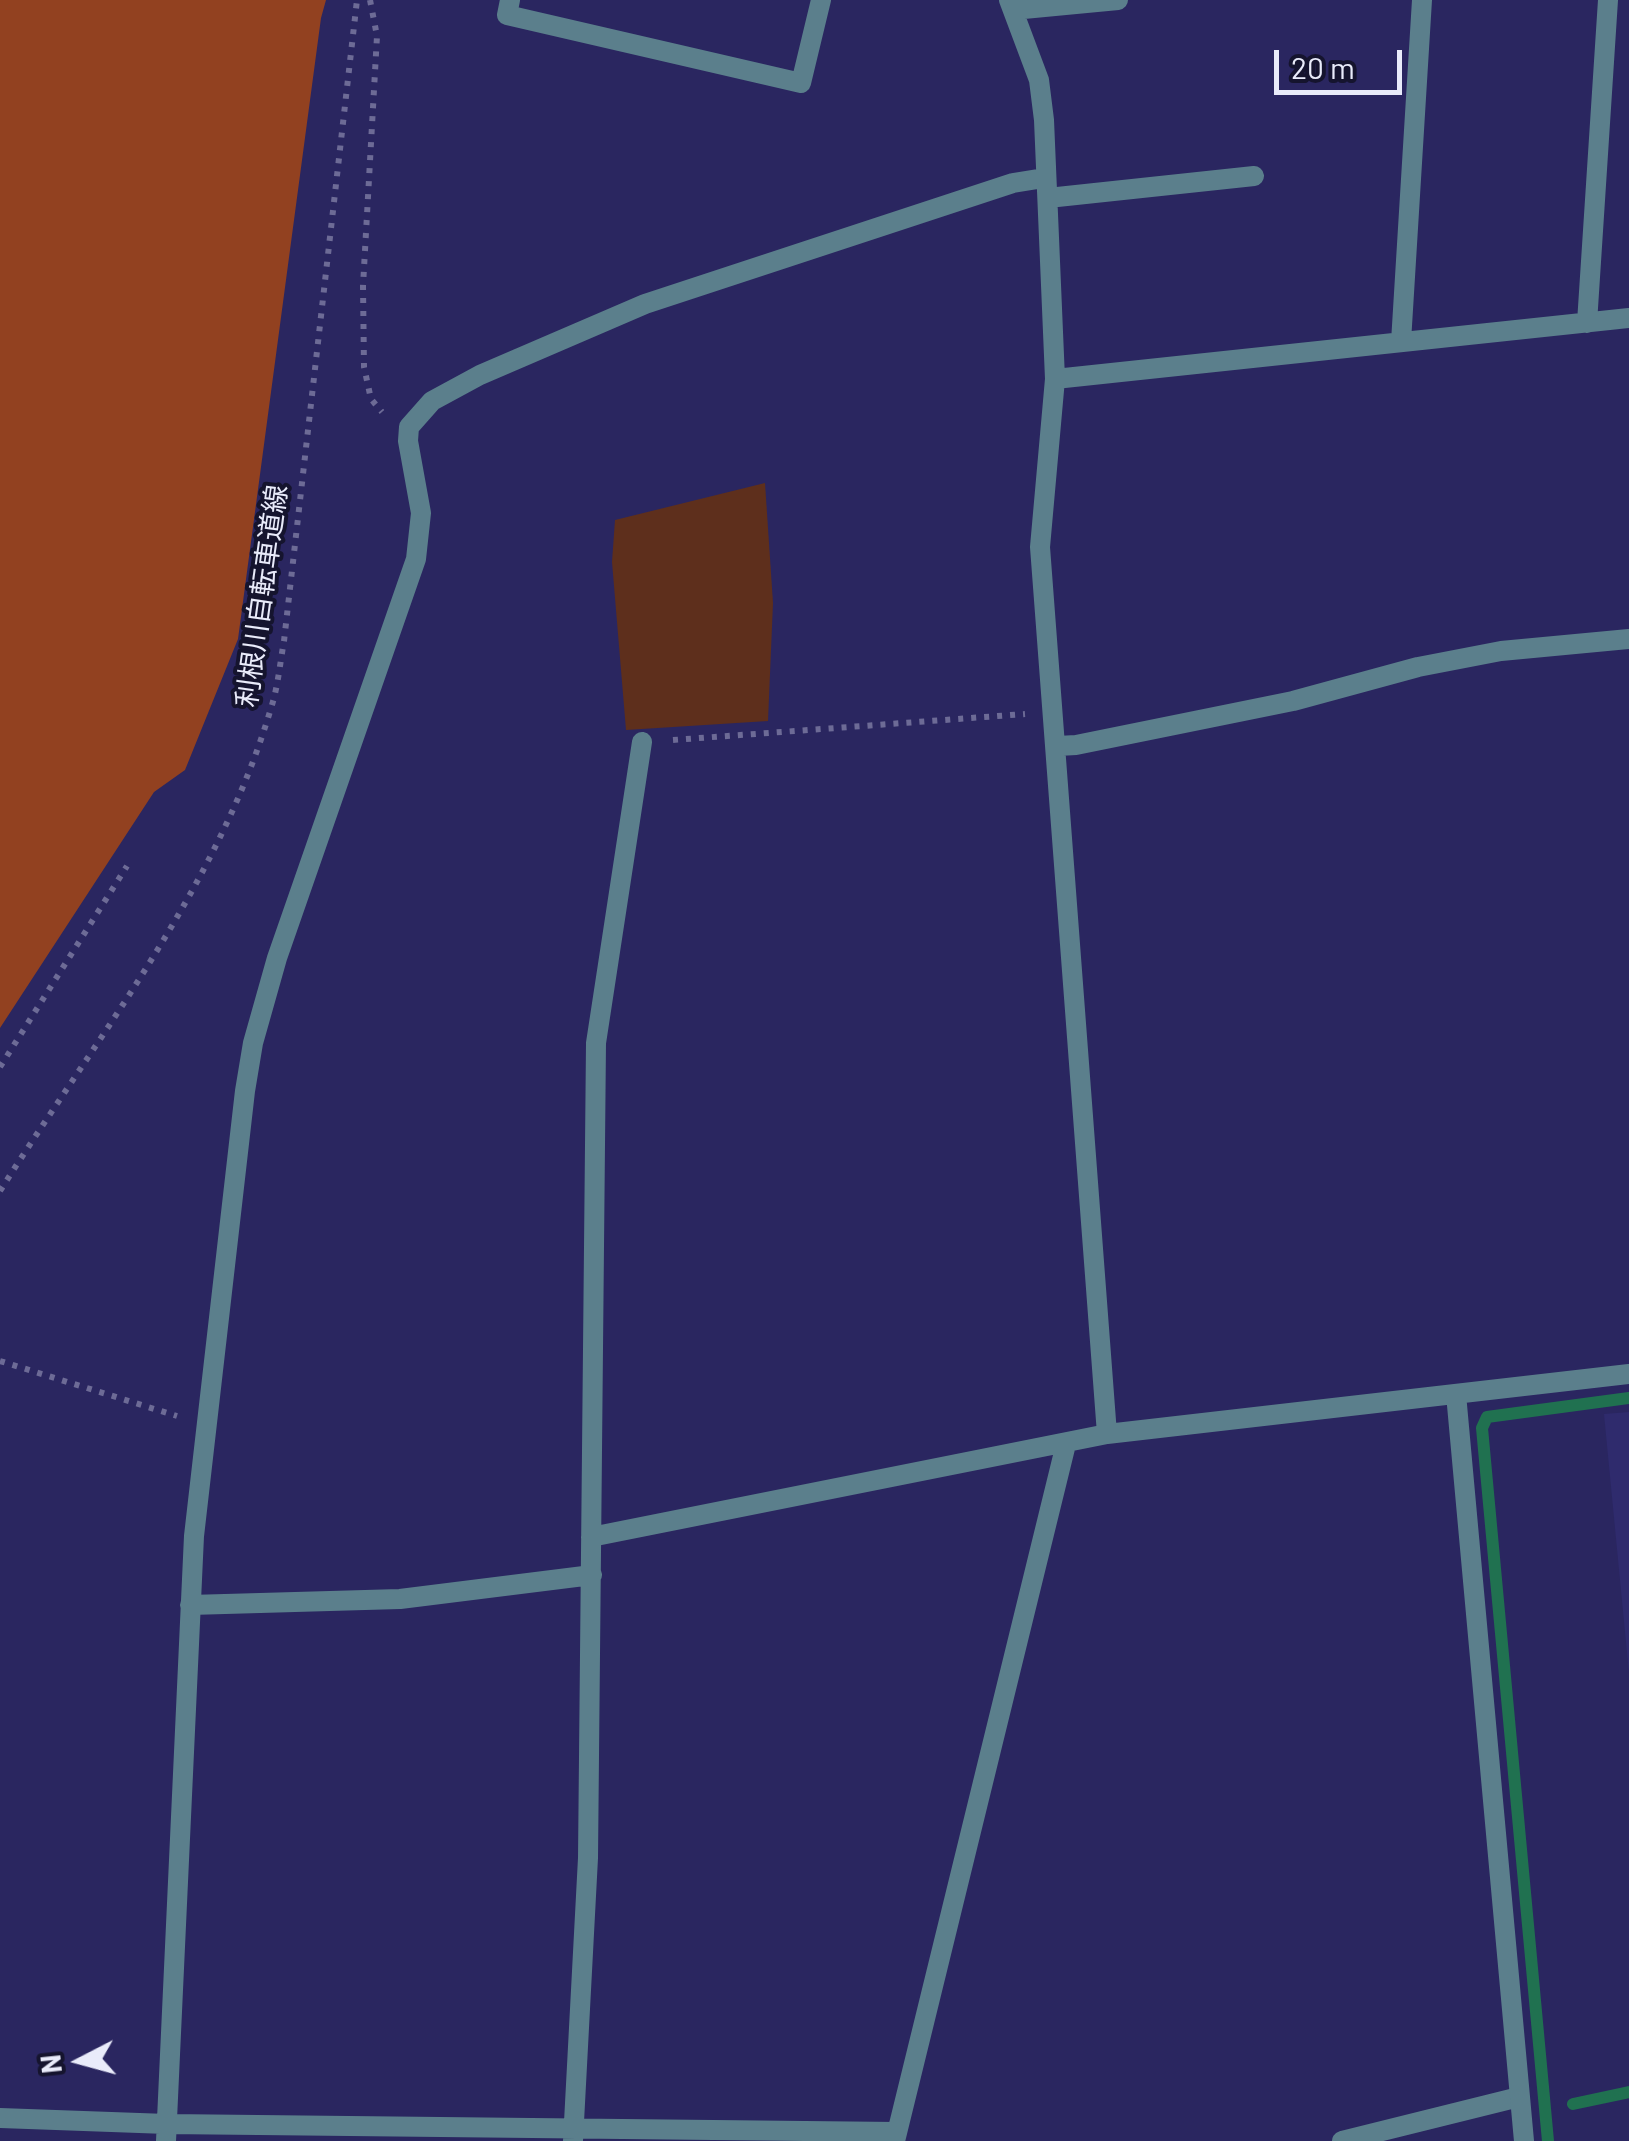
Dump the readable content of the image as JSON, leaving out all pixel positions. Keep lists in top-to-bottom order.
{
  "streets": {
    "path": ["利根川自転車道線"]
  },
  "scale_bar": "20 m",
  "north": "left"
}
